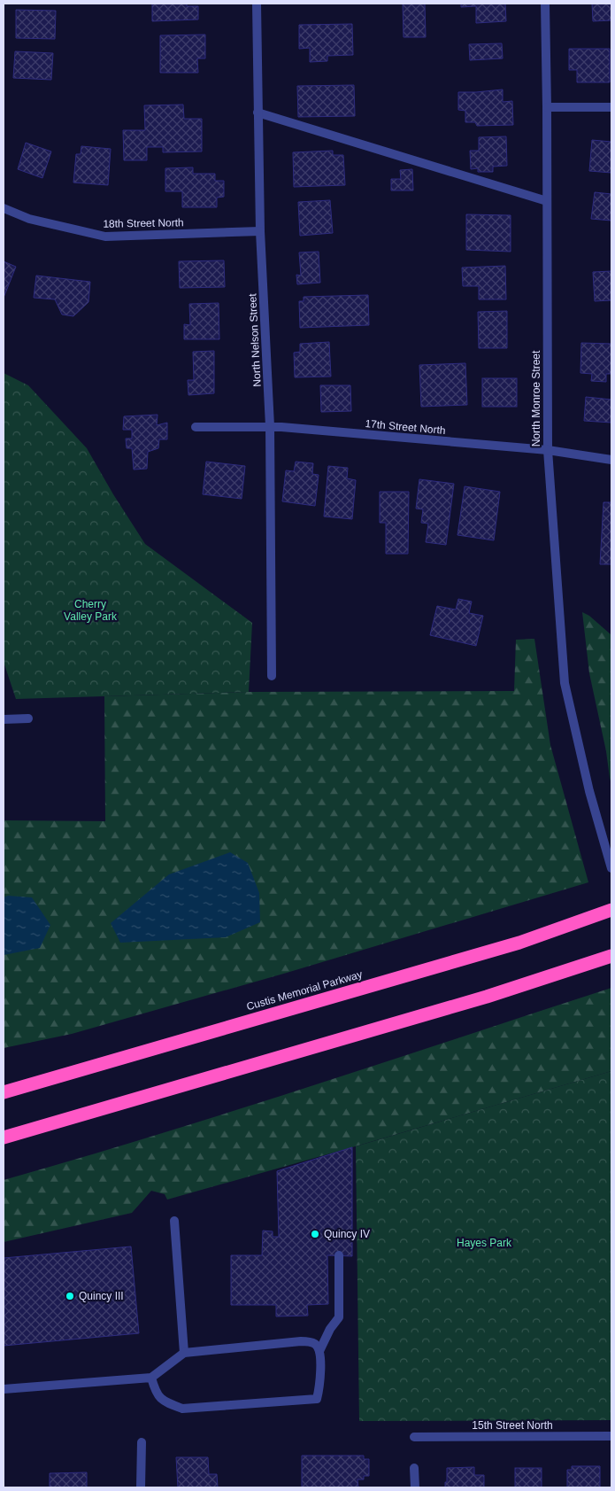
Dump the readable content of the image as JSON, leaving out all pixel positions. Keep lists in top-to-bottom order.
{
  "streets": {
    "highway": ["Custis Memorial Parkway"],
    "street": [
      "18th Street North",
      "North Nelson Street",
      "North Monroe Street",
      "17th Street North",
      "15th Street North"
    ]
  },
  "crossings": [
    ["18th Street North", "North Nelson Street"],
    ["North Nelson Street", "17th Street North"],
    ["North Monroe Street", "17th Street North"]
  ],
  "parks": ["Cherry Valley Park", "Hayes Park"],
  "places": ["Quincy IV", "Quincy III"]
}
